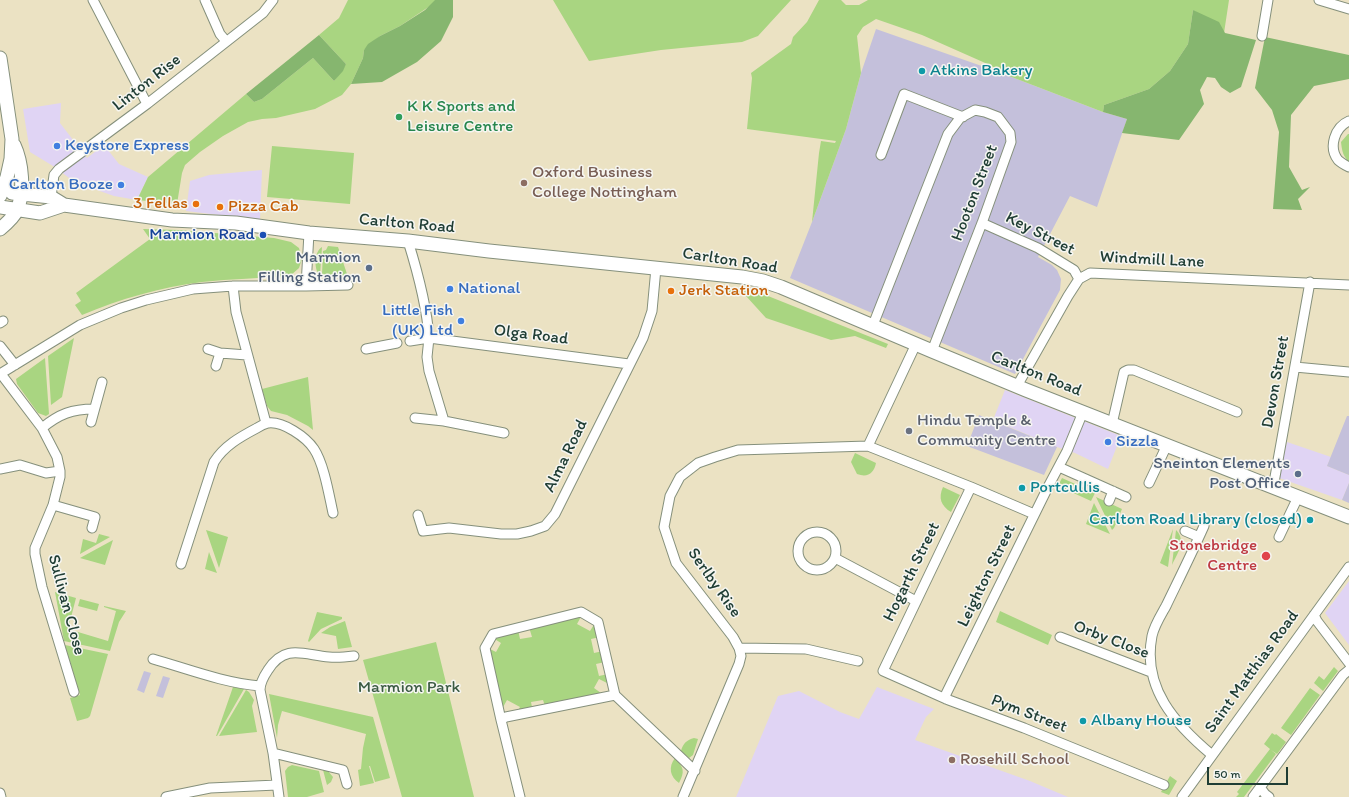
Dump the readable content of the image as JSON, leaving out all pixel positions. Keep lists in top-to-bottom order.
{
  "streets": {
    "main road": ["Carlton Road"],
    "street": [
      "Linton Rise",
      "Hooton Street",
      "Key Street",
      "Windmill Lane",
      "Olga Road",
      "Devon Street",
      "Alma Road",
      "Hogarth Street",
      "Leighton Street",
      "Serlby Rise",
      "Sullivan Close",
      "Orby Close",
      "Saint Matthias Road",
      "Pym Street"
    ]
  },
  "crossings": [
    ["Linton Rise", "Carlton Road"],
    ["Hooton Street", "Carlton Road"],
    ["Hooton Street", "Key Street"],
    ["Carlton Road", "Windmill Lane"],
    ["Carlton Road", "Devon Street"],
    ["Carlton Road", "Alma Road"],
    ["Carlton Road", "Leighton Street"],
    ["Key Street", "Windmill Lane"],
    ["Windmill Lane", "Devon Street"],
    ["Olga Road", "Alma Road"],
    ["Hogarth Street", "Pym Street"],
    ["Leighton Street", "Pym Street"]
  ],
  "parks": ["Marmion Park"],
  "places": [
    "Atkins Bakery",
    "K K Sports and Leisure Centre",
    "Keystore Express",
    "Oxford Business College Nottingham",
    "Carlton Booze",
    "3 Fellas",
    "Pizza Cab",
    "Marmion Road",
    "Marmion Filling Station",
    "National",
    "Jerk Station",
    "Little Fish (UK) Ltd",
    "Hindu Temple & Community Centre",
    "Sizzla",
    "Sneinton Elements Post Office",
    "Portcullis",
    "Carlton Road Library (closed)",
    "Stonebridge Centre",
    "Albany House",
    "Rosehill School"
  ],
  "scale_bar": "50 m"
}
